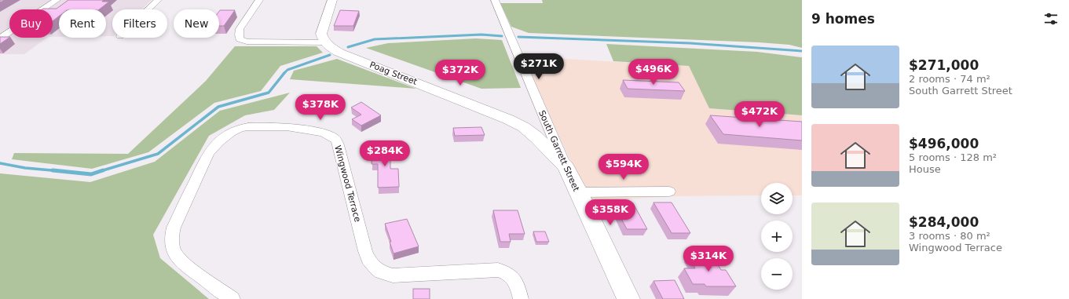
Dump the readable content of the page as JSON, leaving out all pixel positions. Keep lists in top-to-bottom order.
{
  "streets": {
    "street": ["Poag Street", "South Garrett Street", "Wingwood Terrace"]
  },
  "crossings": [
    ["Poag Street", "South Garrett Street"]
  ],
  "page": {
    "heading": "9 homes",
    "chip": [
      "Buy",
      "Rent",
      "Filters",
      "New"
    ],
    "list": [
      {
        "name": "$271,000",
        "note": "2 rooms · 74 m² · South Garrett Street"
      },
      {
        "name": "$496,000",
        "note": "5 rooms · 128 m² · House"
      },
      {
        "name": "$284,000",
        "note": "3 rooms · 80 m² · Wingwood Terrace"
      }
    ],
    "price": [
      "$271K",
      "$496K",
      "$372K",
      "$378K",
      "$472K",
      "$284K",
      "$594K",
      "$358K",
      "$314K"
    ],
    "map_buttons": ["+", "−"]
  }
}
